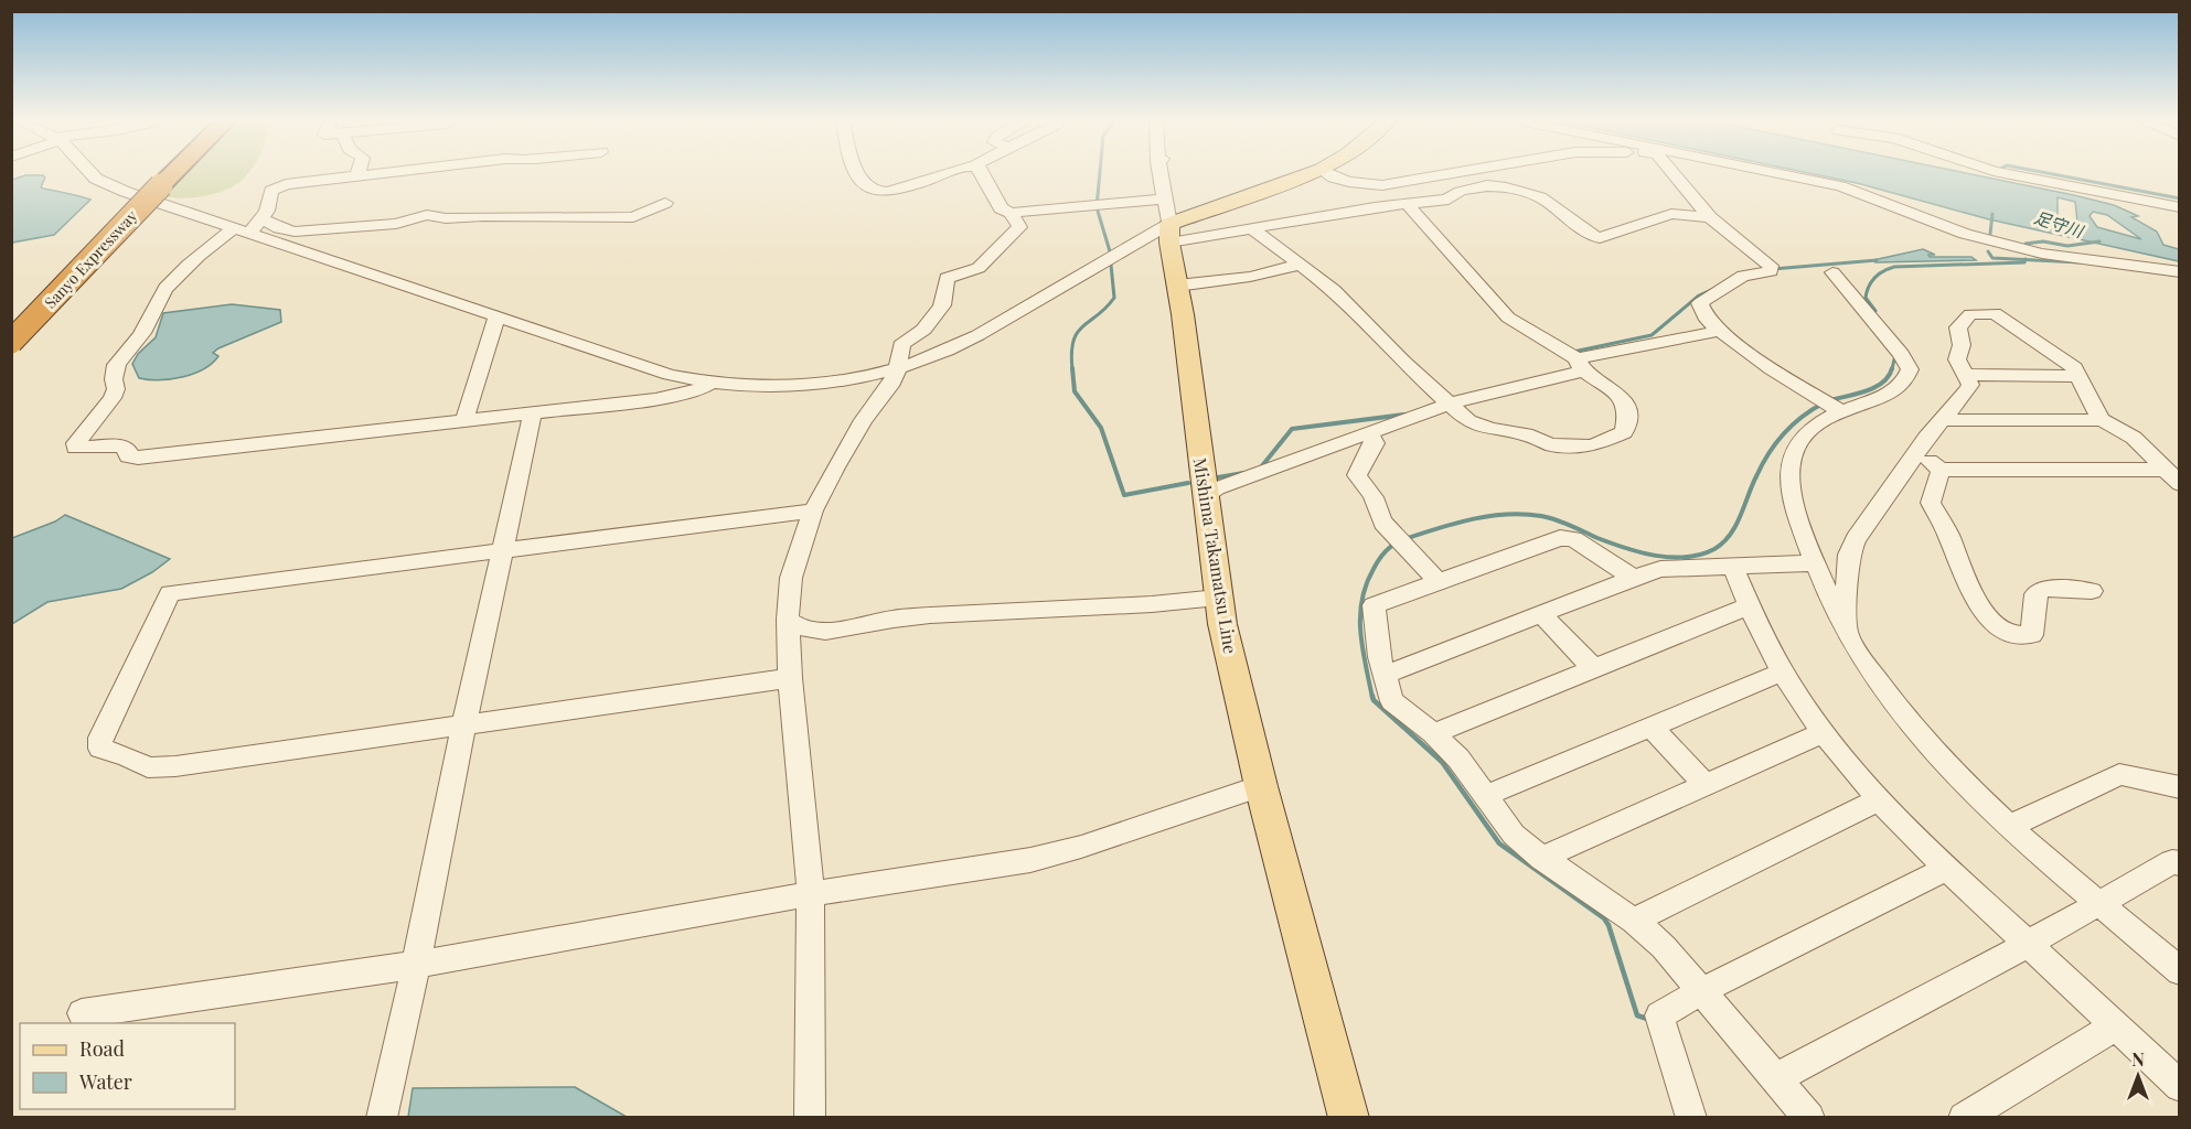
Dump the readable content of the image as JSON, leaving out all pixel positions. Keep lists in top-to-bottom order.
{
  "streets": {
    "highway": ["Sanyo Expressway"],
    "main road": ["Mishima Takamatsu Line"]
  },
  "water": ["足守川"],
  "legend": ["Road", "Water"],
  "north": "top"
}
